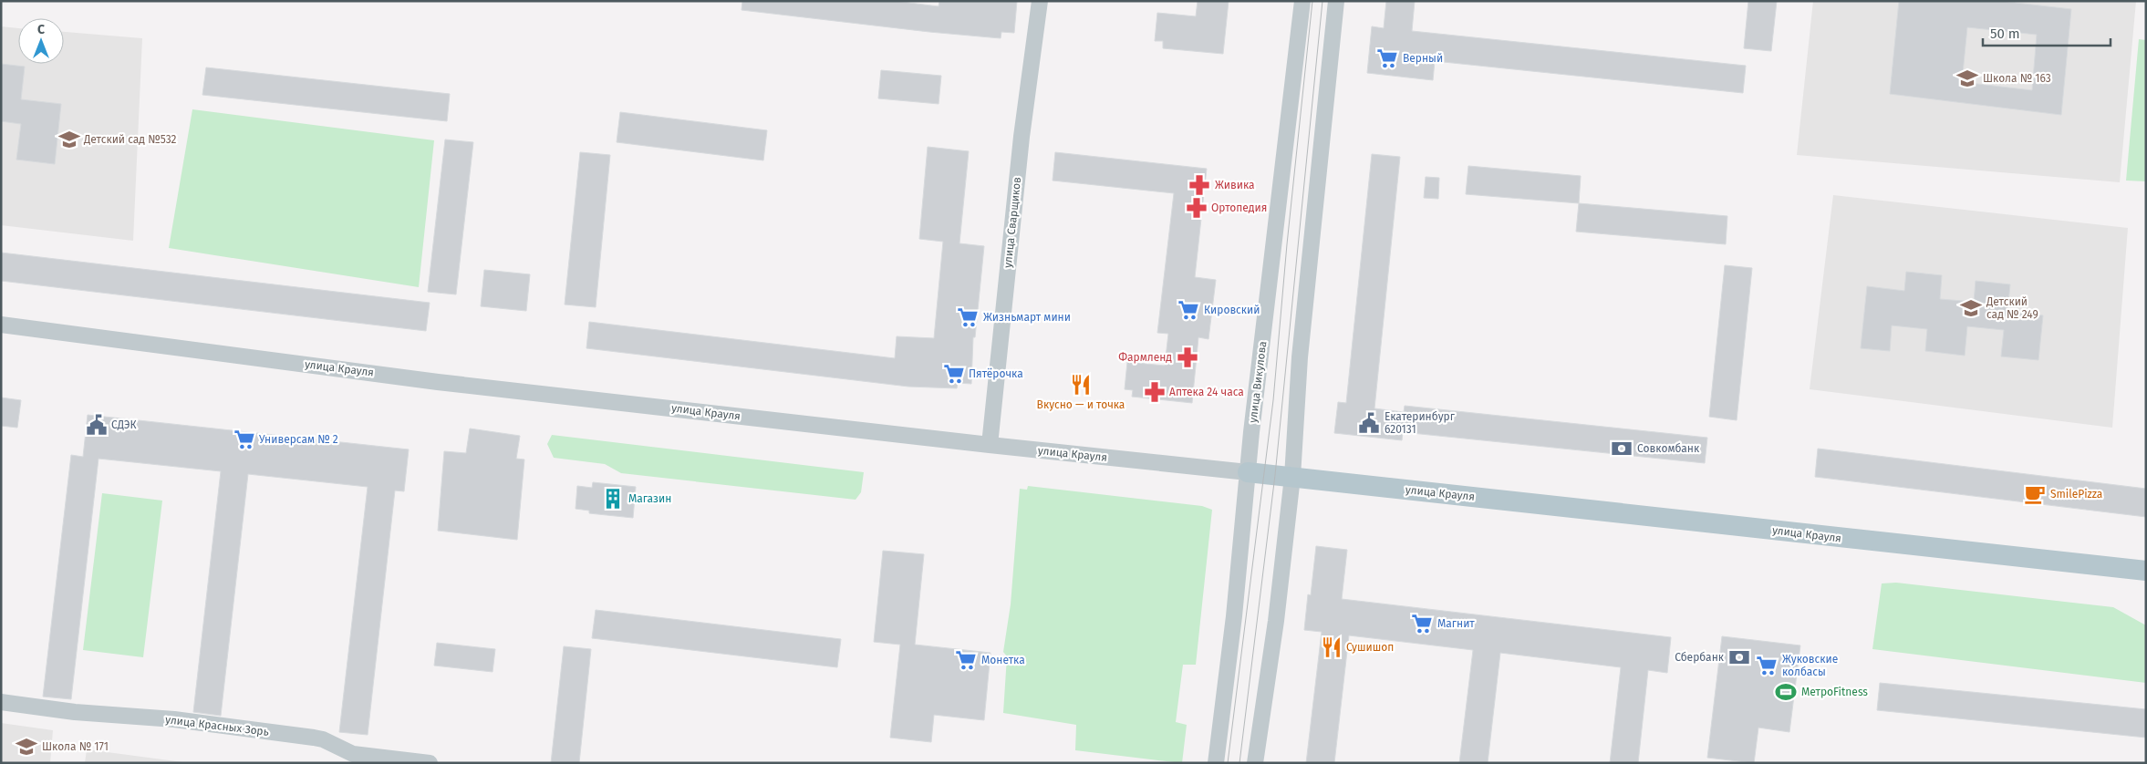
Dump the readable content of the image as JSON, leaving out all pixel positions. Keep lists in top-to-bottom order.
{
  "streets": {
    "main road": ["улица Крауля"],
    "street": ["улица Сварщиков", "улица Викулова", "улица Красных Зорь"]
  },
  "crossings": [
    ["улица Сварщиков", "улица Крауля"],
    ["улица Крауля", "улица Викулова"]
  ],
  "places": {
    "supermarket": [
      "Верный",
      "Кировский",
      "Жизньмарт мини",
      "Пятёрочка",
      "Универсам № 2",
      "Магнит",
      "Монетка",
      "Жуковские колбасы"
    ],
    "school or university": [
      "Школа № 163",
      "Детский сад №532",
      "Детский сад № 249",
      "Школа № 171"
    ],
    "pharmacy": [
      "Живика",
      "Ортопедия",
      "Фармленд",
      "Аптека 24 часа"
    ],
    "restaurant": ["Вкусно — и точка", "Сушишоп"],
    "public building": ["Екатеринбург 620131", "СДЭК"],
    "bank": ["Совкомбанк", "Сбербанк"],
    "cafe": ["SmilePizza"],
    "building": ["Магазин"],
    "sports": ["МетроFitness"]
  },
  "scale_bar": "50 m",
  "north": "top"
}
